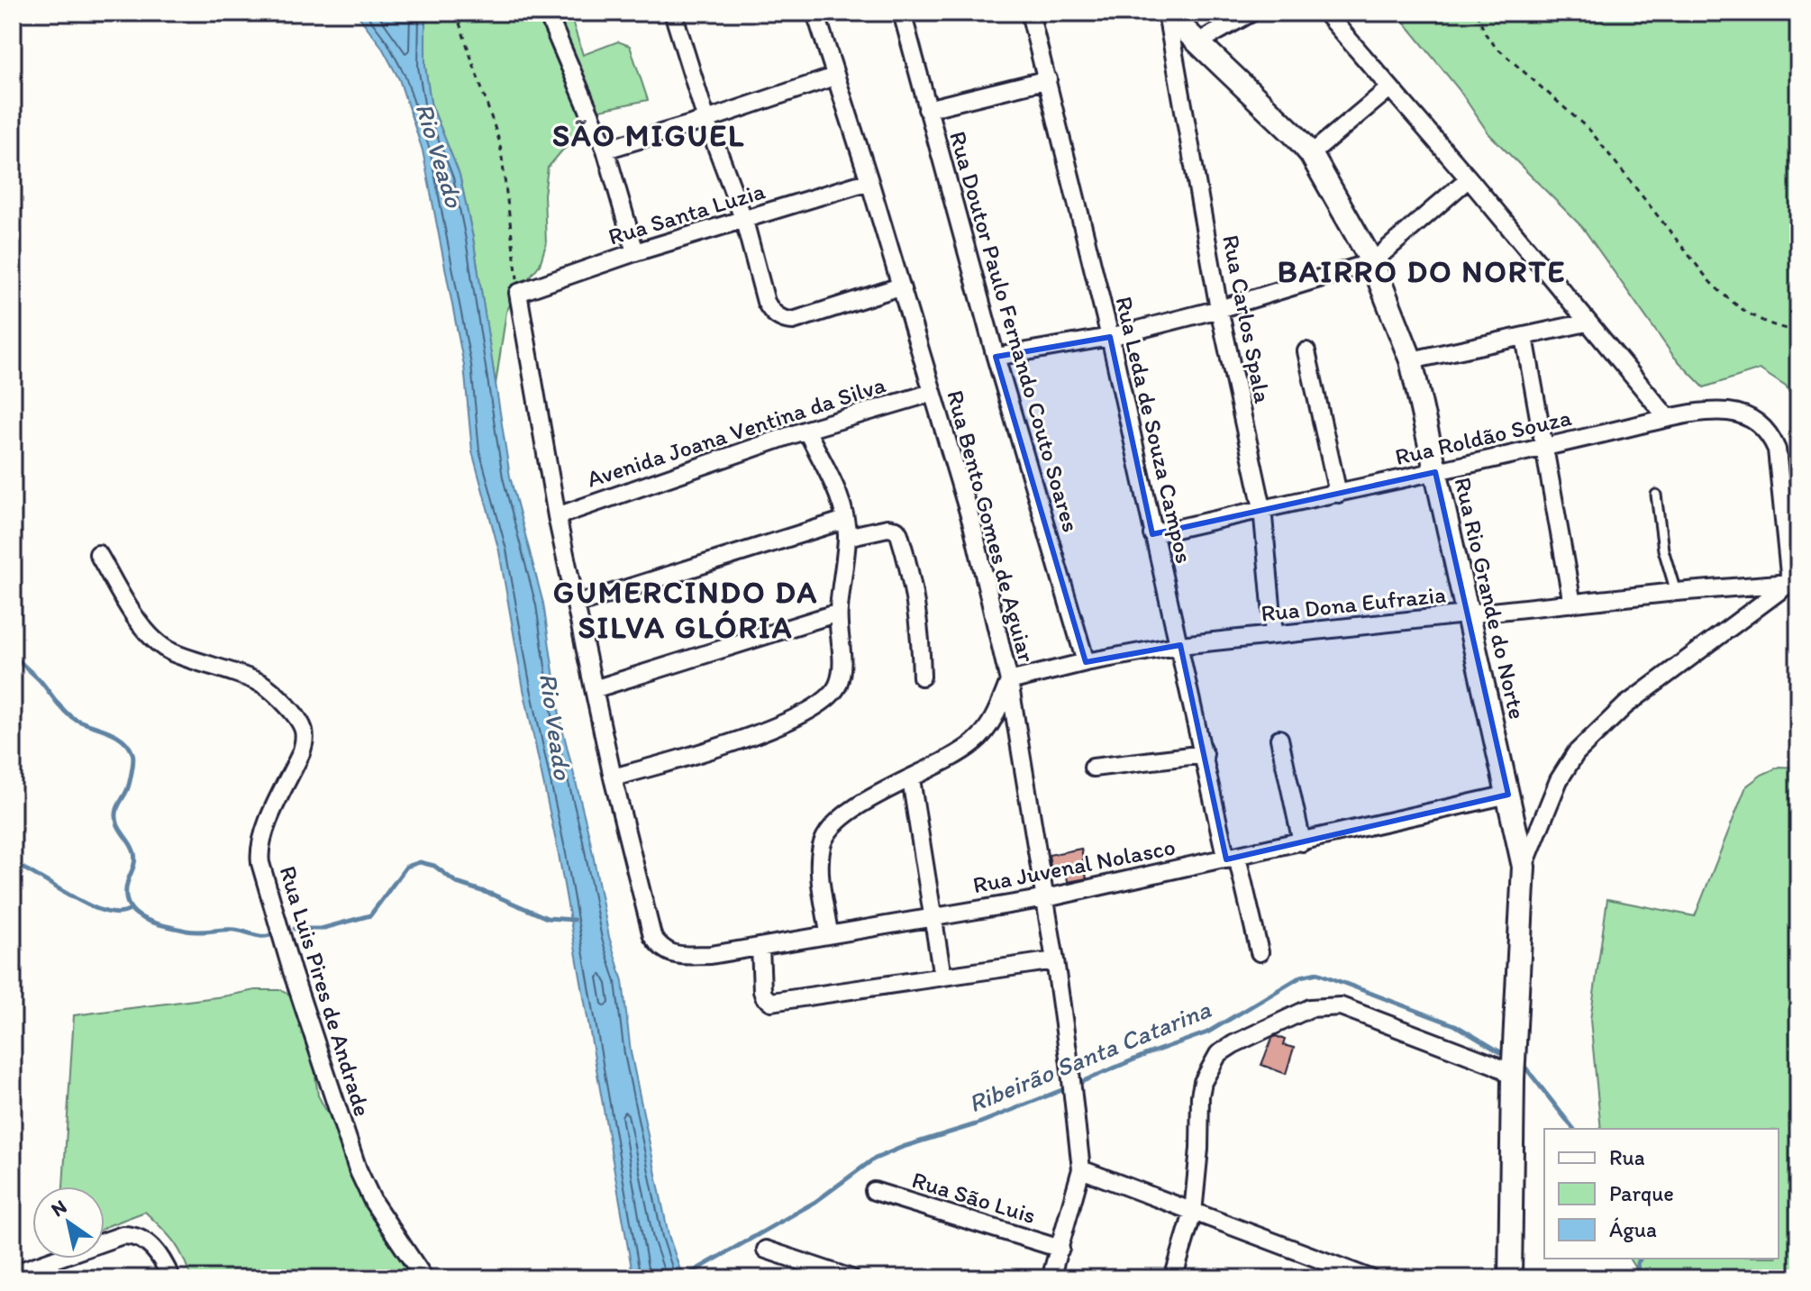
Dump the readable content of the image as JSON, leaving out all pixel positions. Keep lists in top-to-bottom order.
{
  "streets": {
    "main road": ["Rua Rio Grande do Norte"],
    "street": [
      "Rua Santa Luzia",
      "Rua Carlos Spala",
      "Rua Doutor Paulo Fernando Couto Soares",
      "Rua Leda de Souza Campos",
      "Avenida Joana Ventina da Silva",
      "Rua Roldão Souza",
      "Rua Bento Gomes de Aguiar",
      "Rua Dona Eufrazia",
      "Rua Juvenal Nolasco",
      "Rua Luis Pires de Andrade",
      "Rua São Luis"
    ]
  },
  "crossings": [
    ["Rua Santa Luzia", "Rua Bento Gomes de Aguiar"],
    ["Rua Carlos Spala", "Rua Roldão Souza"],
    ["Rua Carlos Spala", "Rua Rio Grande do Norte"],
    ["Rua Carlos Spala", "Rua Dona Eufrazia"],
    ["Rua Doutor Paulo Fernando Couto Soares", "Rua Dona Eufrazia"],
    ["Rua Leda de Souza Campos", "Rua Roldão Souza"],
    ["Rua Leda de Souza Campos", "Rua Dona Eufrazia"],
    ["Rua Leda de Souza Campos", "Rua Juvenal Nolasco"],
    ["Avenida Joana Ventina da Silva", "Rua Bento Gomes de Aguiar"],
    ["Rua Roldão Souza", "Rua Rio Grande do Norte"],
    ["Rua Roldão Souza", "Rua Dona Eufrazia"],
    ["Rua Bento Gomes de Aguiar", "Rua Dona Eufrazia"],
    ["Rua Bento Gomes de Aguiar", "Rua Juvenal Nolasco"],
    ["Rua Rio Grande do Norte", "Rua Dona Eufrazia"],
    ["Rua Rio Grande do Norte", "Rua Juvenal Nolasco"]
  ],
  "districts": ["SÃO MIGUEL", "BAIRRO DO NORTE", "GUMERCINDO DA SILVA GLÓRIA"],
  "water": ["Rio Veado", "Ribeirão Santa Catarina"],
  "legend": ["Rua", "Parque", "Água"],
  "north": "top left"
}
